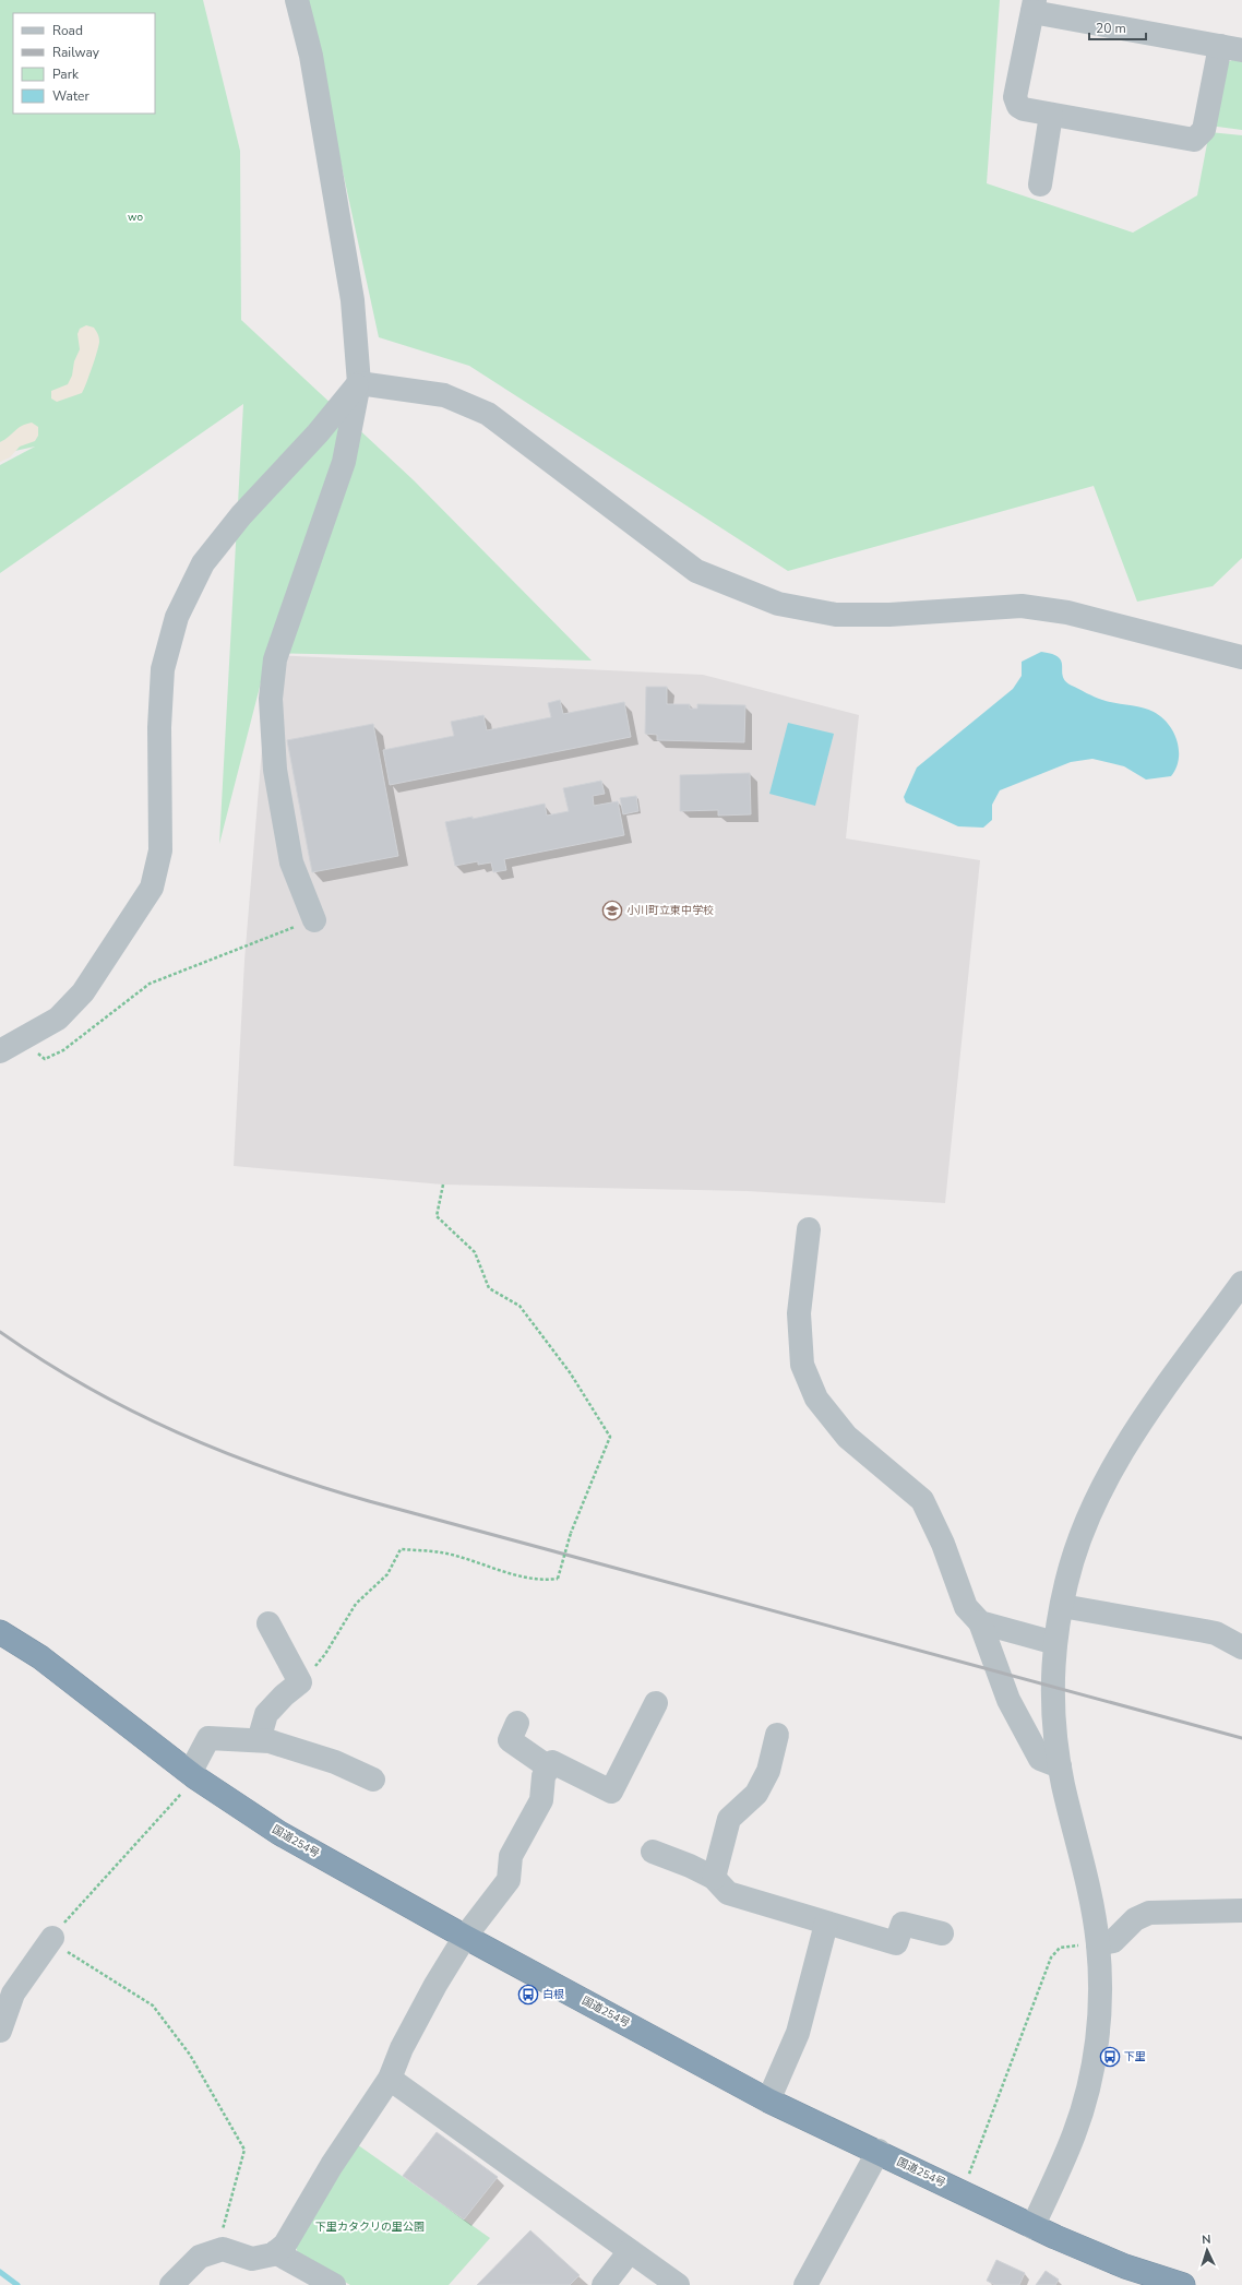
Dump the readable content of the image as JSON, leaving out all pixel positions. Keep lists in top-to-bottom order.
{
  "streets": {
    "highway": ["国道254号"]
  },
  "parks": ["wo", "下里カタクリの里公園"],
  "places": {
    "school or university": ["小川町立東中学校"],
    "bus stop": ["白根", "下里"]
  },
  "legend": [
    "Road",
    "Railway",
    "Park",
    "Water"
  ],
  "scale_bar": "20 m",
  "north": "top"
}
